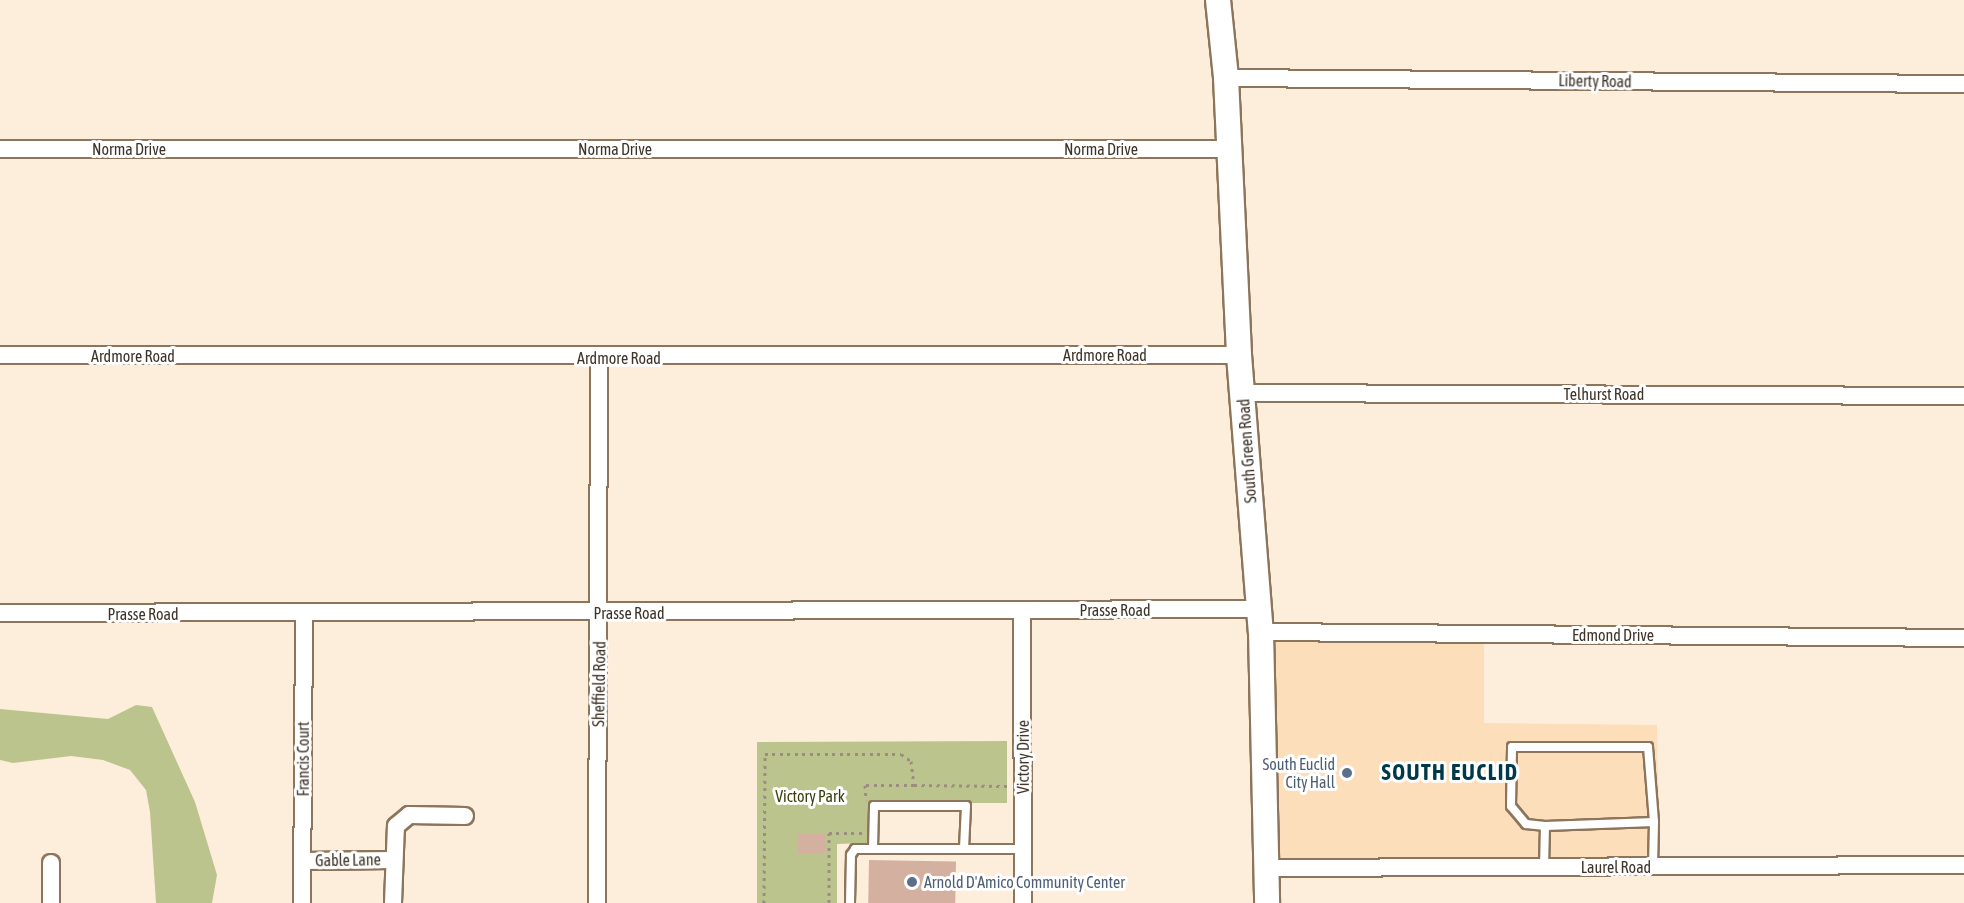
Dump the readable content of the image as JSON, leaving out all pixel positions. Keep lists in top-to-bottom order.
{
  "streets": {
    "main road": ["South Green Road"],
    "street": [
      "Liberty Road",
      "Norma Drive",
      "Ardmore Road",
      "Telhurst Road",
      "Prasse Road",
      "Edmond Drive",
      "Sheffield Road",
      "Victory Drive",
      "Francis Court",
      "Gable Lane",
      "Laurel Road"
    ]
  },
  "crossings": [
    ["Liberty Road", "South Green Road"],
    ["Norma Drive", "South Green Road"],
    ["Ardmore Road", "South Green Road"],
    ["Ardmore Road", "Sheffield Road"],
    ["Telhurst Road", "South Green Road"],
    ["South Green Road", "Prasse Road"],
    ["South Green Road", "Edmond Drive"],
    ["South Green Road", "Laurel Road"],
    ["Prasse Road", "Edmond Drive"],
    ["Prasse Road", "Sheffield Road"],
    ["Prasse Road", "Victory Drive"],
    ["Prasse Road", "Francis Court"],
    ["Francis Court", "Gable Lane"]
  ],
  "districts": ["SOUTH EUCLID"],
  "parks": ["Victory Park"],
  "places": ["South Euclid City Hall", "Arnold D'Amico Community Center"]
}
